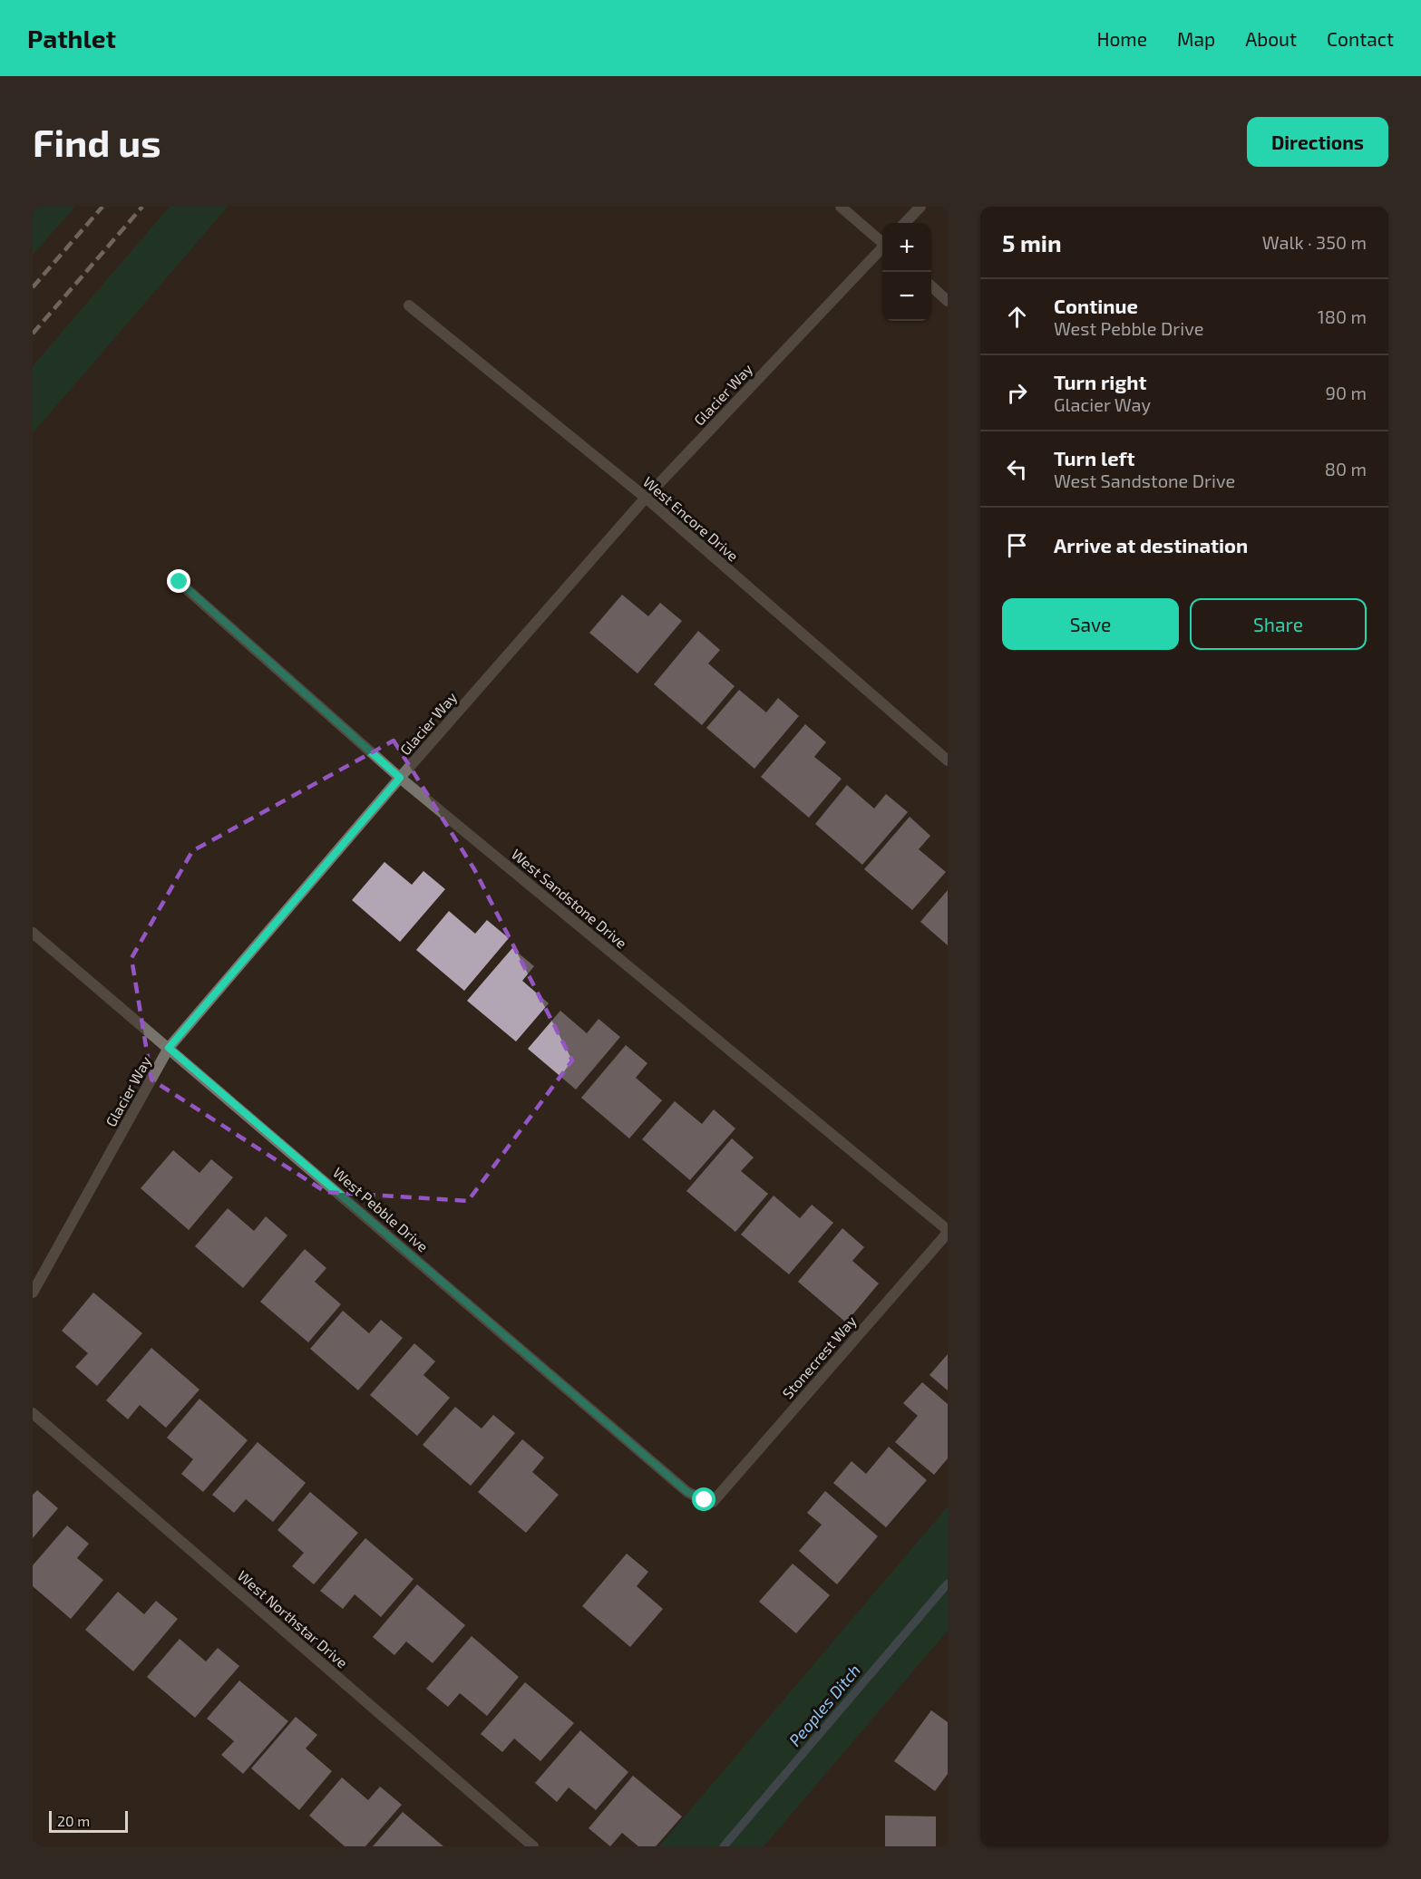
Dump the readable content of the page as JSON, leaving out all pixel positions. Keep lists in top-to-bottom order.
{
  "streets": {
    "street": [
      "Glacier Way",
      "West Encore Drive",
      "West Sandstone Drive",
      "West Pebble Drive",
      "Stonecrest Way",
      "West Northstar Drive"
    ]
  },
  "crossings": [
    ["Glacier Way", "West Encore Drive"],
    ["Glacier Way", "West Sandstone Drive"],
    ["Glacier Way", "West Pebble Drive"],
    ["West Sandstone Drive", "Stonecrest Way"],
    ["West Pebble Drive", "Stonecrest Way"]
  ],
  "water": ["Peoples Ditch"],
  "scale_bar": "20 m",
  "page": {
    "header": "Pathlet",
    "nav": [
      "Home",
      "Map",
      "About",
      "Contact"
    ],
    "buttons": [
      "Directions",
      ["Save", "Share"]
    ],
    "title": "Find us",
    "heading": ["5 min", "Walk · 350 m"],
    "map_buttons": ["+", "−"],
    "list": [
      ["Continue", "West Pebble Drive", "180 m"],
      ["Turn right", "Glacier Way", "90 m"],
      ["Turn left", "West Sandstone Drive", "80 m"],
      "Arrive at destination"
    ],
    "scale": "20 m"
  }
}
